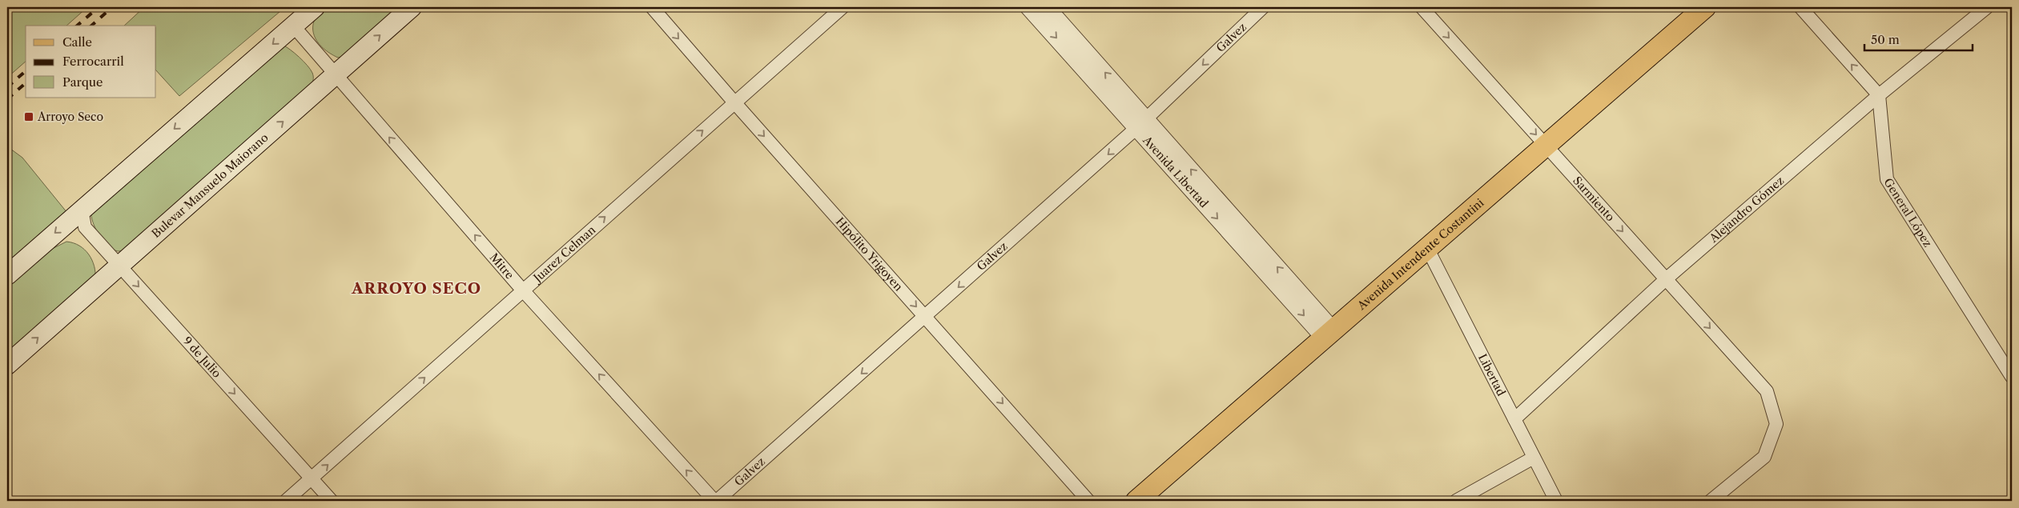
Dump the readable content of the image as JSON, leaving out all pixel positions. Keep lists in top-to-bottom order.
{
  "streets": {
    "main road": ["Bulevar Mansuelo Maiorano", "Avenida Intendente Costantini"],
    "street": [
      "Galvez",
      "Avenida Libertad",
      "Sarmiento",
      "Alejandro Gómez",
      "General López",
      "Juarez Celman",
      "Hipólito Yrigoyen",
      "Mitre",
      "9 de Julio",
      "Libertad"
    ]
  },
  "crossings": [
    ["Galvez", "Avenida Libertad"],
    ["Galvez", "Hipólito Yrigoyen"],
    ["Galvez", "Mitre"],
    ["Avenida Libertad", "Avenida Intendente Costantini"],
    ["Bulevar Mansuelo Maiorano", "Mitre"],
    ["Bulevar Mansuelo Maiorano", "9 de Julio"],
    ["Sarmiento", "Alejandro Gómez"],
    ["Sarmiento", "Avenida Intendente Costantini"],
    ["Alejandro Gómez", "General López"],
    ["Alejandro Gómez", "Libertad"],
    ["Juarez Celman", "Hipólito Yrigoyen"],
    ["Juarez Celman", "Mitre"],
    ["Juarez Celman", "9 de Julio"],
    ["Avenida Intendente Costantini", "Libertad"]
  ],
  "one_way": [
    "Galvez",
    "Sarmiento",
    "Juarez Celman",
    "Hipólito Yrigoyen",
    "Mitre",
    "9 de Julio"
  ],
  "districts": ["ARROYO SECO"],
  "places": {
    "transit": ["Arroyo Seco"]
  },
  "legend": ["Calle", "Ferrocarril", "Parque"],
  "scale_bar": "50 m"
}
